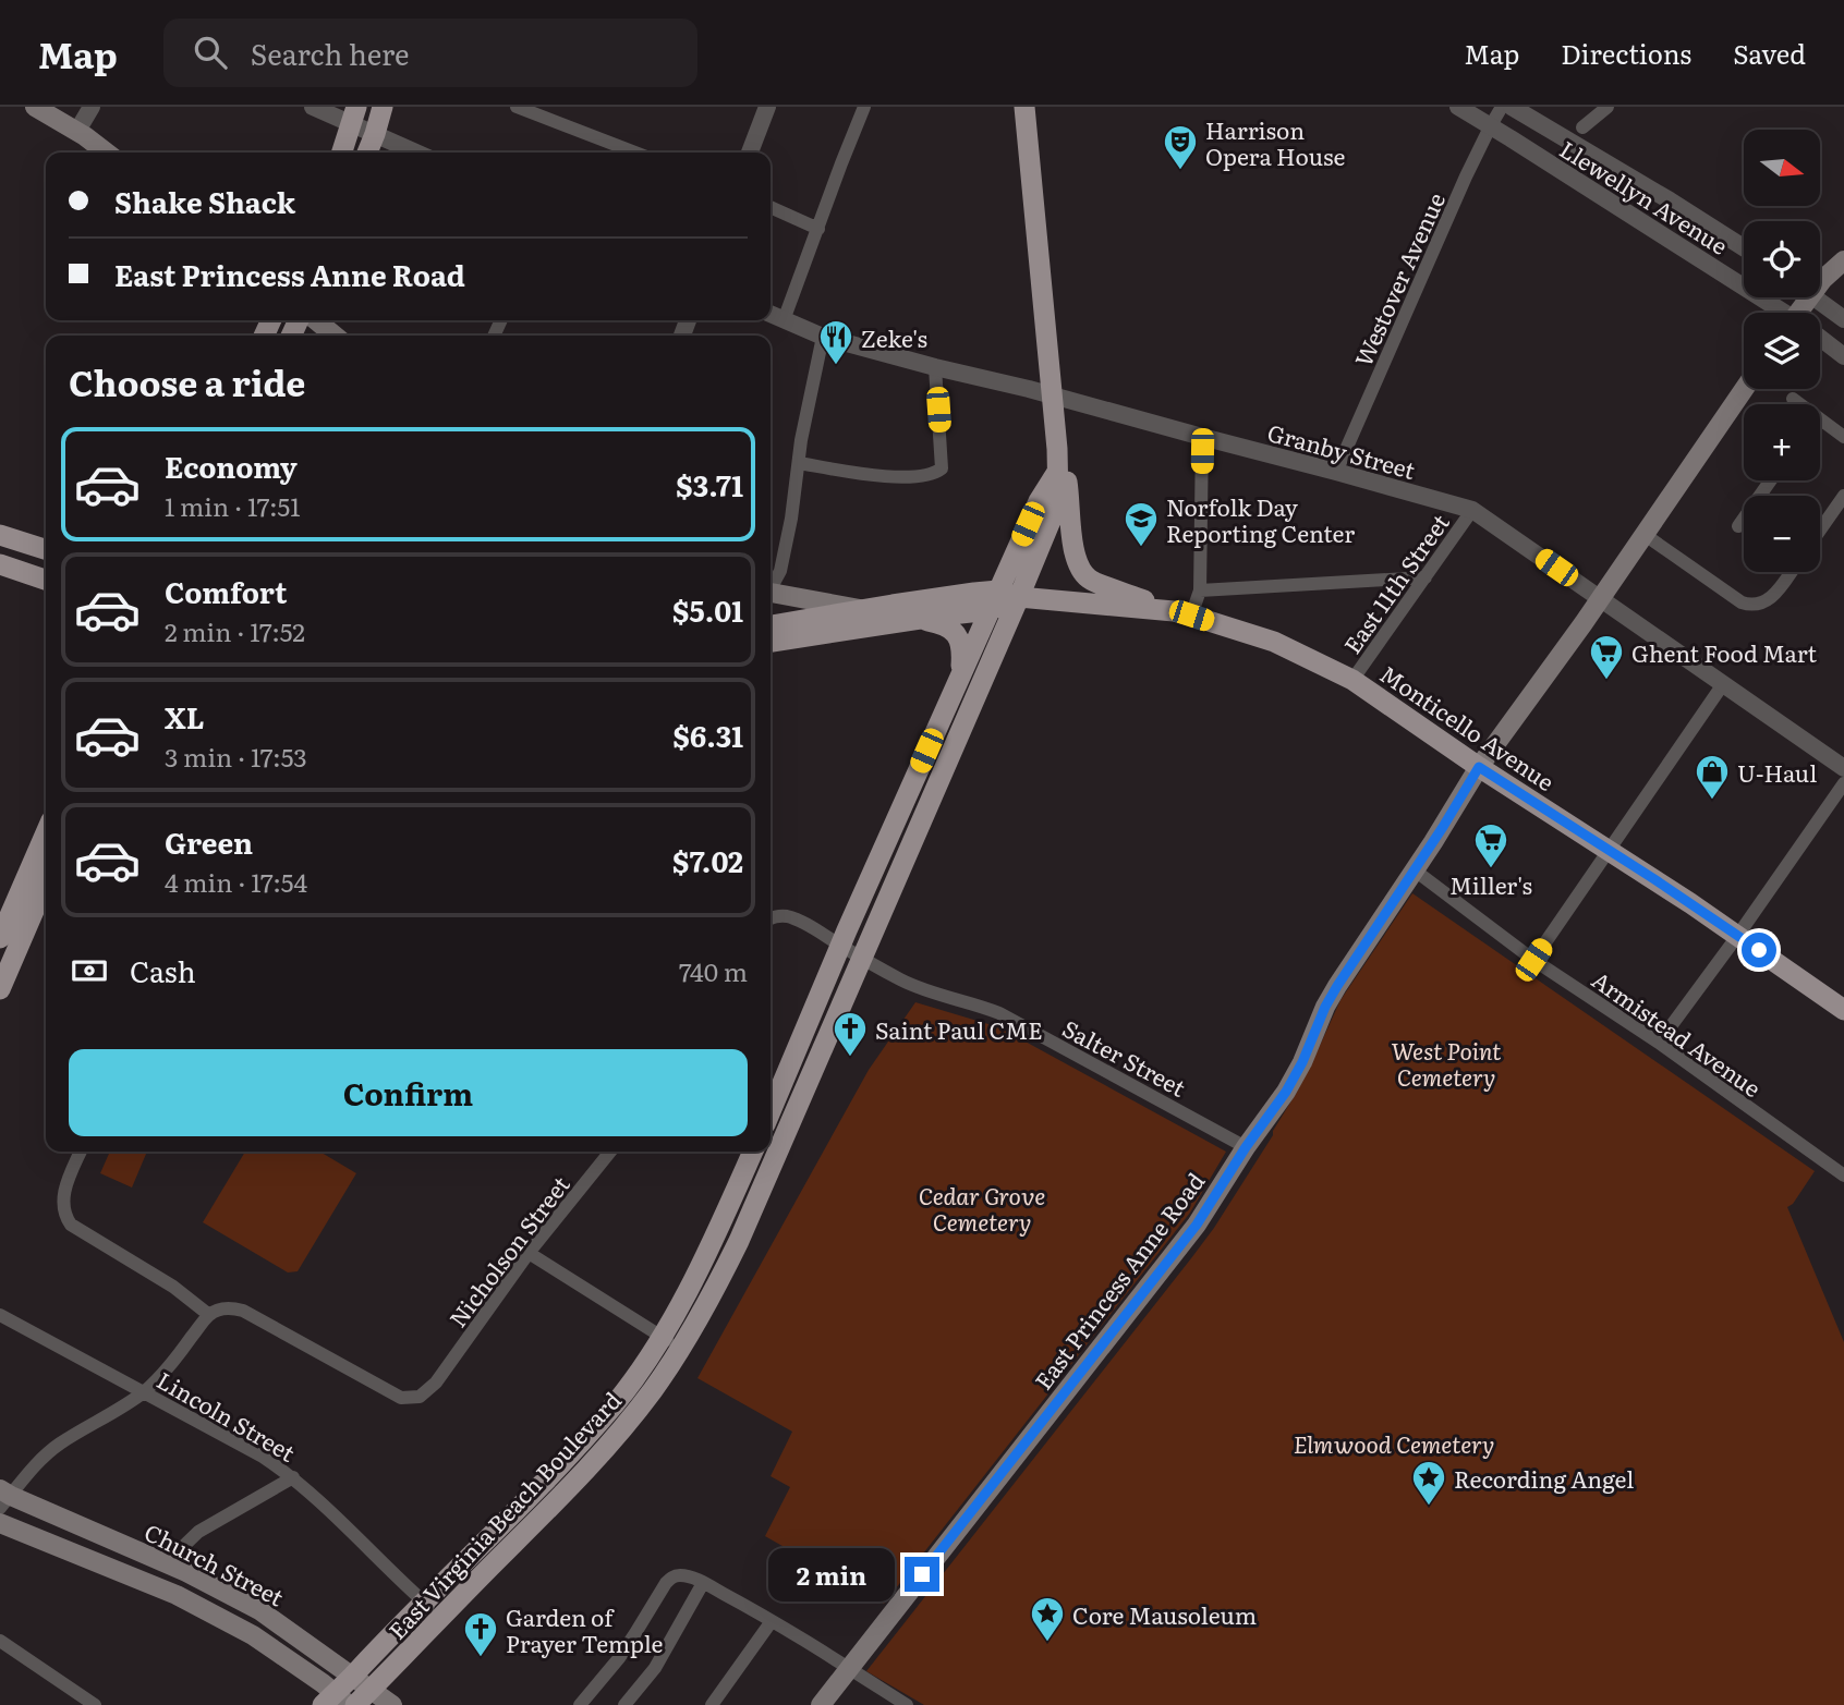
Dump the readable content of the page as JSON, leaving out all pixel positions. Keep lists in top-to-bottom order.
{
  "streets": {
    "main road": [
      "Monticello Avenue",
      "East Princess Anne Road",
      "East Virginia Beach Boulevard",
      "Church Street"
    ],
    "street": [
      "Llewellyn Avenue",
      "Westover Avenue",
      "Granby Street",
      "East 11th Street",
      "Armistead Avenue",
      "Salter Street",
      "Nicholson Street",
      "Lincoln Street"
    ]
  },
  "crossings": [
    ["Llewellyn Avenue", "Westover Avenue"],
    ["Westover Avenue", "Granby Street"],
    ["Granby Street", "East 11th Street"],
    ["Granby Street", "East Princess Anne Road"],
    ["Granby Street", "East Virginia Beach Boulevard"],
    ["East 11th Street", "Monticello Avenue"],
    ["Monticello Avenue", "East Princess Anne Road"],
    ["Monticello Avenue", "East Virginia Beach Boulevard"],
    ["Armistead Avenue", "East Princess Anne Road"],
    ["Salter Street", "East Princess Anne Road"],
    ["Salter Street", "East Virginia Beach Boulevard"],
    ["Lincoln Street", "East Virginia Beach Boulevard"],
    ["East Virginia Beach Boulevard", "Church Street"]
  ],
  "parks": ["West Point Cemetery", "Cedar Grove Cemetery", "Elmwood Cemetery"],
  "places": {
    "theatre": ["Harrison Opera House"],
    "restaurant": ["Zeke's"],
    "school or university": ["Norfolk Day Reporting Center"],
    "supermarket": ["Ghent Food Mart", "Miller's"],
    "shop": ["U-Haul"],
    "church": ["Saint Paul CME", "Garden of Prayer Temple"],
    "place": ["Recording Angel", "Core Mausoleum"]
  },
  "north": "right",
  "page": {
    "header": "Map",
    "search": "Search here",
    "nav": ["Map", "Directions", "Saved"],
    "map_buttons": ["+", "−"],
    "banner": ["Shake Shack", "East Princess Anne Road"],
    "heading": "Choose a ride",
    "list": [
      {
        "name": "Economy",
        "note": "1 min · 17:51",
        "value": "$3.71"
      },
      {
        "name": "Comfort",
        "note": "2 min · 17:52",
        "value": "$5.01"
      },
      {
        "name": "XL",
        "note": "3 min · 17:53",
        "value": "$6.31"
      },
      {
        "name": "Green",
        "note": "4 min · 17:54",
        "value": "$7.02"
      }
    ],
    "pay": ["Cash", "740 m"],
    "buttons": "Confirm",
    "bubble": "2 min"
  }
}
